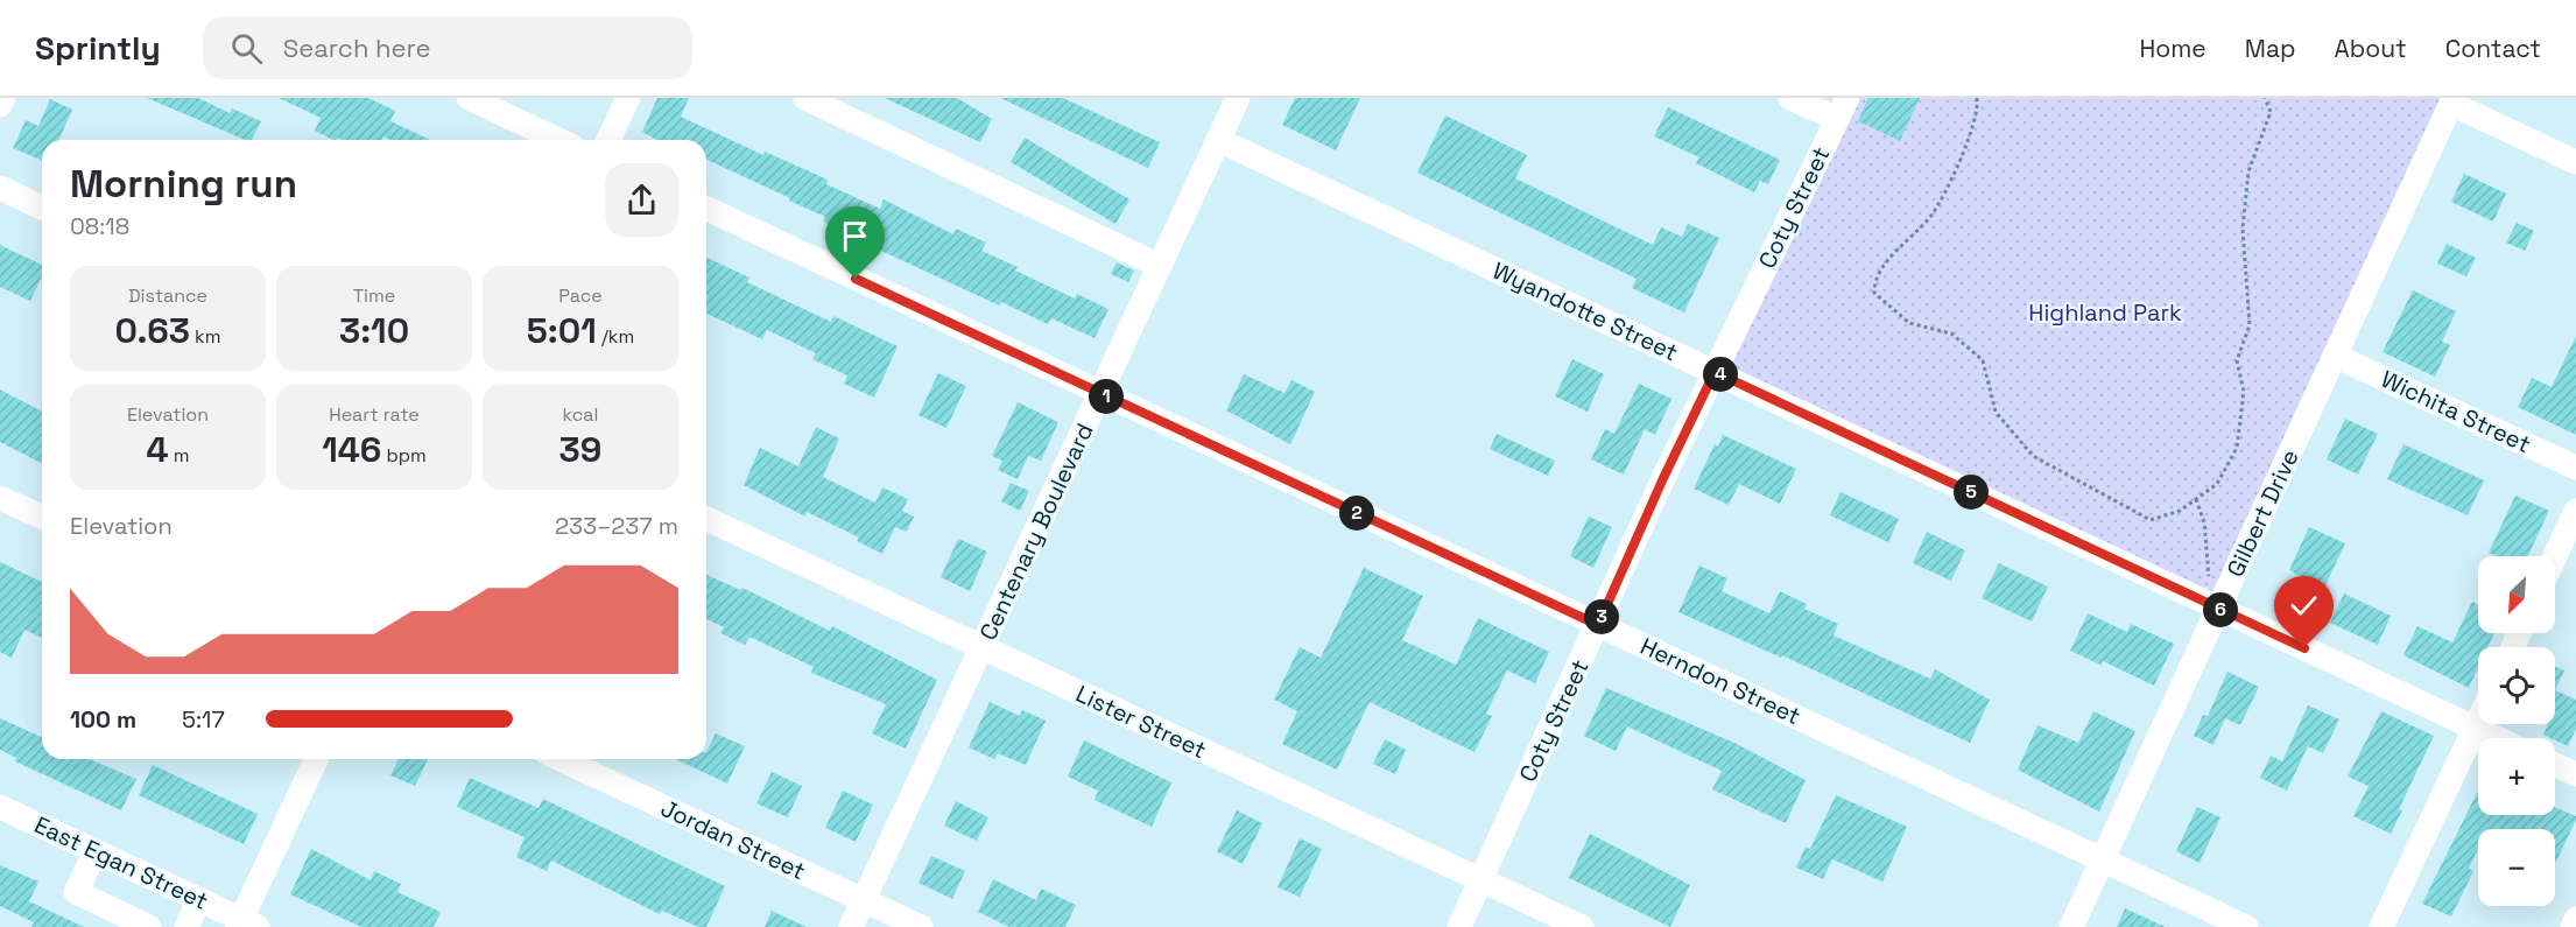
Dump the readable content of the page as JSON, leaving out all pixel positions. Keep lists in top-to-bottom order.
{
  "streets": {
    "street": [
      "Coty Street",
      "Wyandotte Street",
      "Wichita Street",
      "Gilbert Drive",
      "Centenary Boulevard",
      "Herndon Street",
      "Lister Street",
      "Jordan Street",
      "East Egan Street"
    ]
  },
  "crossings": [
    ["Coty Street", "Wyandotte Street"],
    ["Coty Street", "Herndon Street"],
    ["Coty Street", "Lister Street"],
    ["Wyandotte Street", "Gilbert Drive"],
    ["Wyandotte Street", "Centenary Boulevard"],
    ["Wichita Street", "Gilbert Drive"],
    ["Gilbert Drive", "Herndon Street"],
    ["Centenary Boulevard", "Herndon Street"],
    ["Centenary Boulevard", "Lister Street"],
    ["Centenary Boulevard", "Jordan Street"]
  ],
  "parks": ["Highland Park"],
  "north": "bottom left",
  "page": {
    "header": "Sprintly",
    "search": "Search here",
    "nav": [
      "Home",
      "Map",
      "About",
      "Contact"
    ],
    "heading": ["Morning run", "08:18"],
    "stats": [
      ["Distance", "0.63 km"],
      ["Time", "3:10"],
      ["Pace", "5:01 /km"],
      ["Elevation", "4 m"],
      ["Heart rate", "146 bpm"],
      ["kcal", "39"]
    ],
    "pins": [
      "4",
      "1",
      "5",
      "2",
      "6",
      "3"
    ],
    "chart": ["Elevation", "233–237 m"],
    "map_buttons": ["+", "−"],
    "list": [
      {
        "name": "100 m",
        "note": "5:17"
      }
    ]
  }
}
